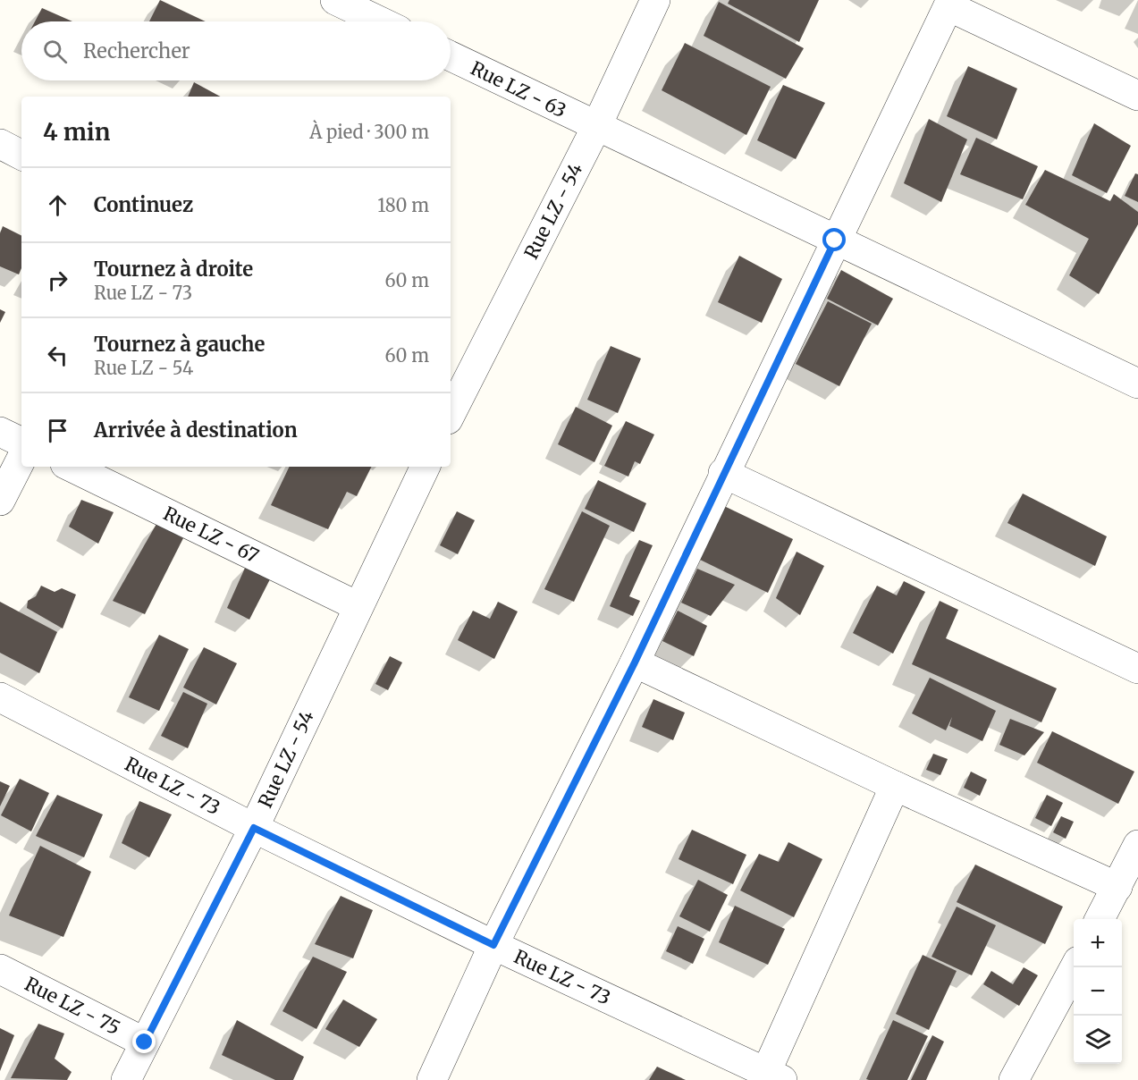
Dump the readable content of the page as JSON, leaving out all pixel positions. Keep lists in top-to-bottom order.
{
  "streets": {
    "street": [
      "Rue LZ - 63",
      "Rue LZ - 54",
      "Rue LZ - 67",
      "Rue LZ - 73",
      "Rue LZ - 75"
    ]
  },
  "crossings": [
    ["Rue LZ - 63", "Rue LZ - 54"],
    ["Rue LZ - 54", "Rue LZ - 67"],
    ["Rue LZ - 54", "Rue LZ - 73"],
    ["Rue LZ - 54", "Rue LZ - 75"]
  ],
  "page": {
    "search": "Rechercher",
    "heading": ["4 min", "À pied · 300 m"],
    "list": [
      ["Continuez", "180 m"],
      ["Tournez à droite", "Rue LZ - 73", "60 m"],
      ["Tournez à gauche", "Rue LZ - 54", "60 m"],
      "Arrivée à destination"
    ],
    "map_buttons": ["+", "−"]
  }
}
